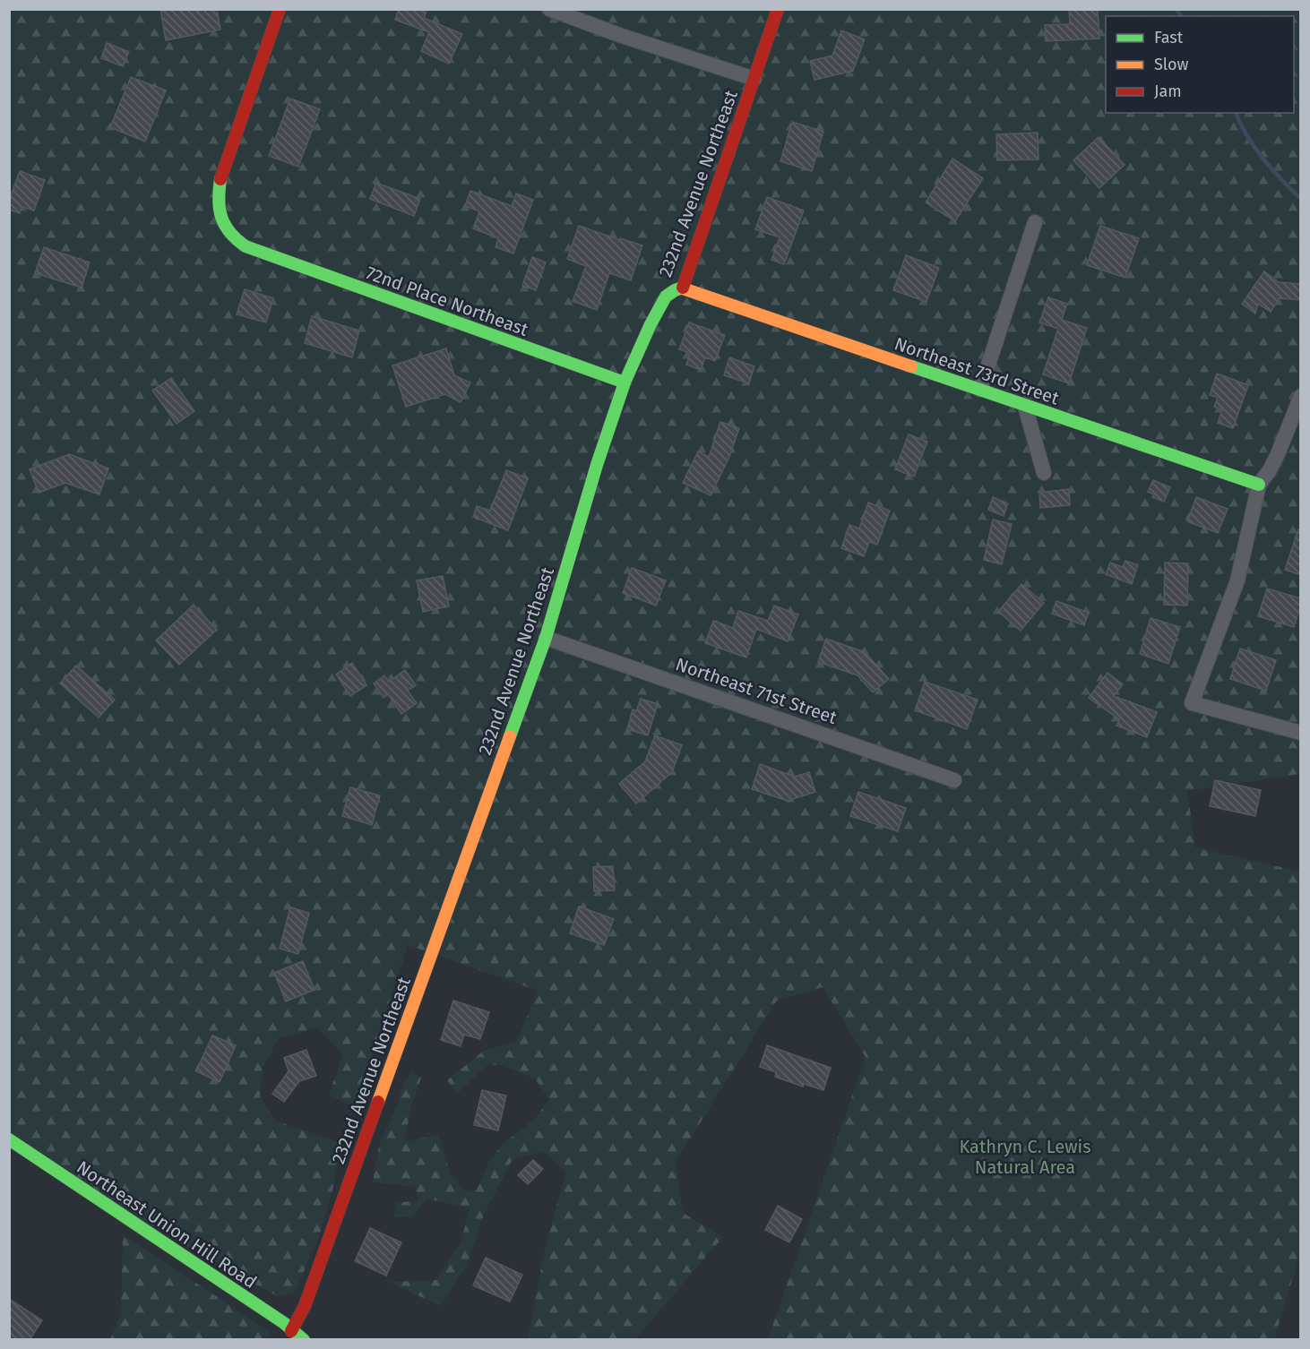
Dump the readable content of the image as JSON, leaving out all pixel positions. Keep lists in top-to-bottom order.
{
  "streets": {
    "street": [
      "232nd Avenue Northeast",
      "72nd Place Northeast",
      "Northeast 73rd Street",
      "Northeast 71st Street",
      "Northeast Union Hill Road"
    ]
  },
  "crossings": [
    ["232nd Avenue Northeast", "72nd Place Northeast"],
    ["232nd Avenue Northeast", "Northeast 73rd Street"],
    ["232nd Avenue Northeast", "Northeast 71st Street"],
    ["232nd Avenue Northeast", "Northeast Union Hill Road"]
  ],
  "parks": ["Kathryn C. Lewis Natural Area"],
  "legend": ["Fast", "Slow", "Jam"]
}
